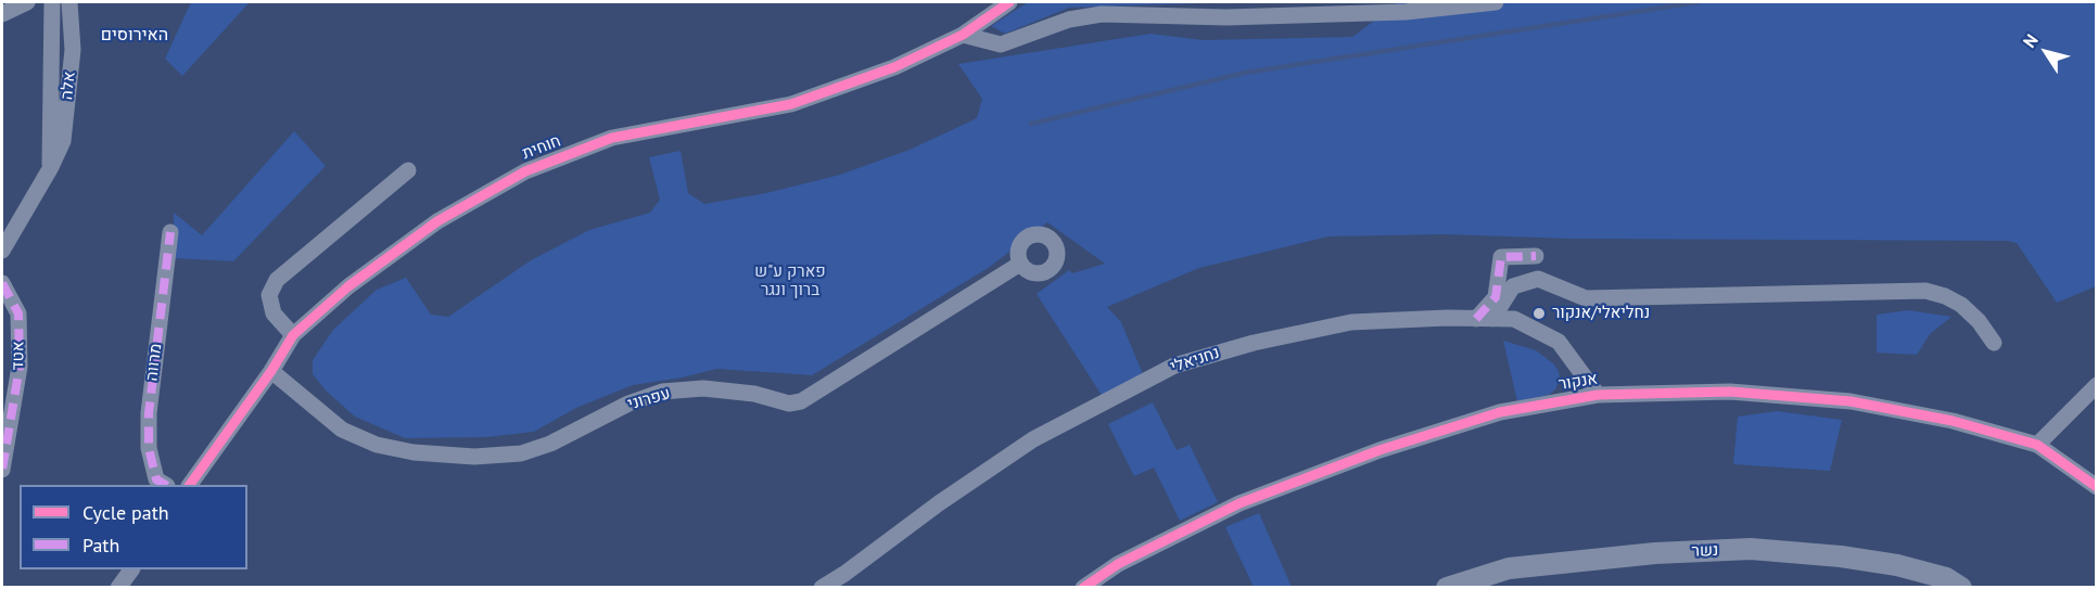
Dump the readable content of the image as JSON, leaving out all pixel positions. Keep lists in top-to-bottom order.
{
  "streets": {
    "street": [
      "אלה",
      "חוחית",
      "אטד",
      "נחניאלי",
      "מרווה",
      "אנקור",
      "עפרוני",
      "נשר"
    ]
  },
  "crossings": [
    ["חוחית", "עפרוני"],
    ["נחניאלי", "אנקור"]
  ],
  "districts": ["האירוסים"],
  "parks": ["פארק ע\"ש ברוך ונגר"],
  "places": ["נחליאלי/אנקור"],
  "legend": ["Cycle path", "Path"],
  "north": "top left"
}
